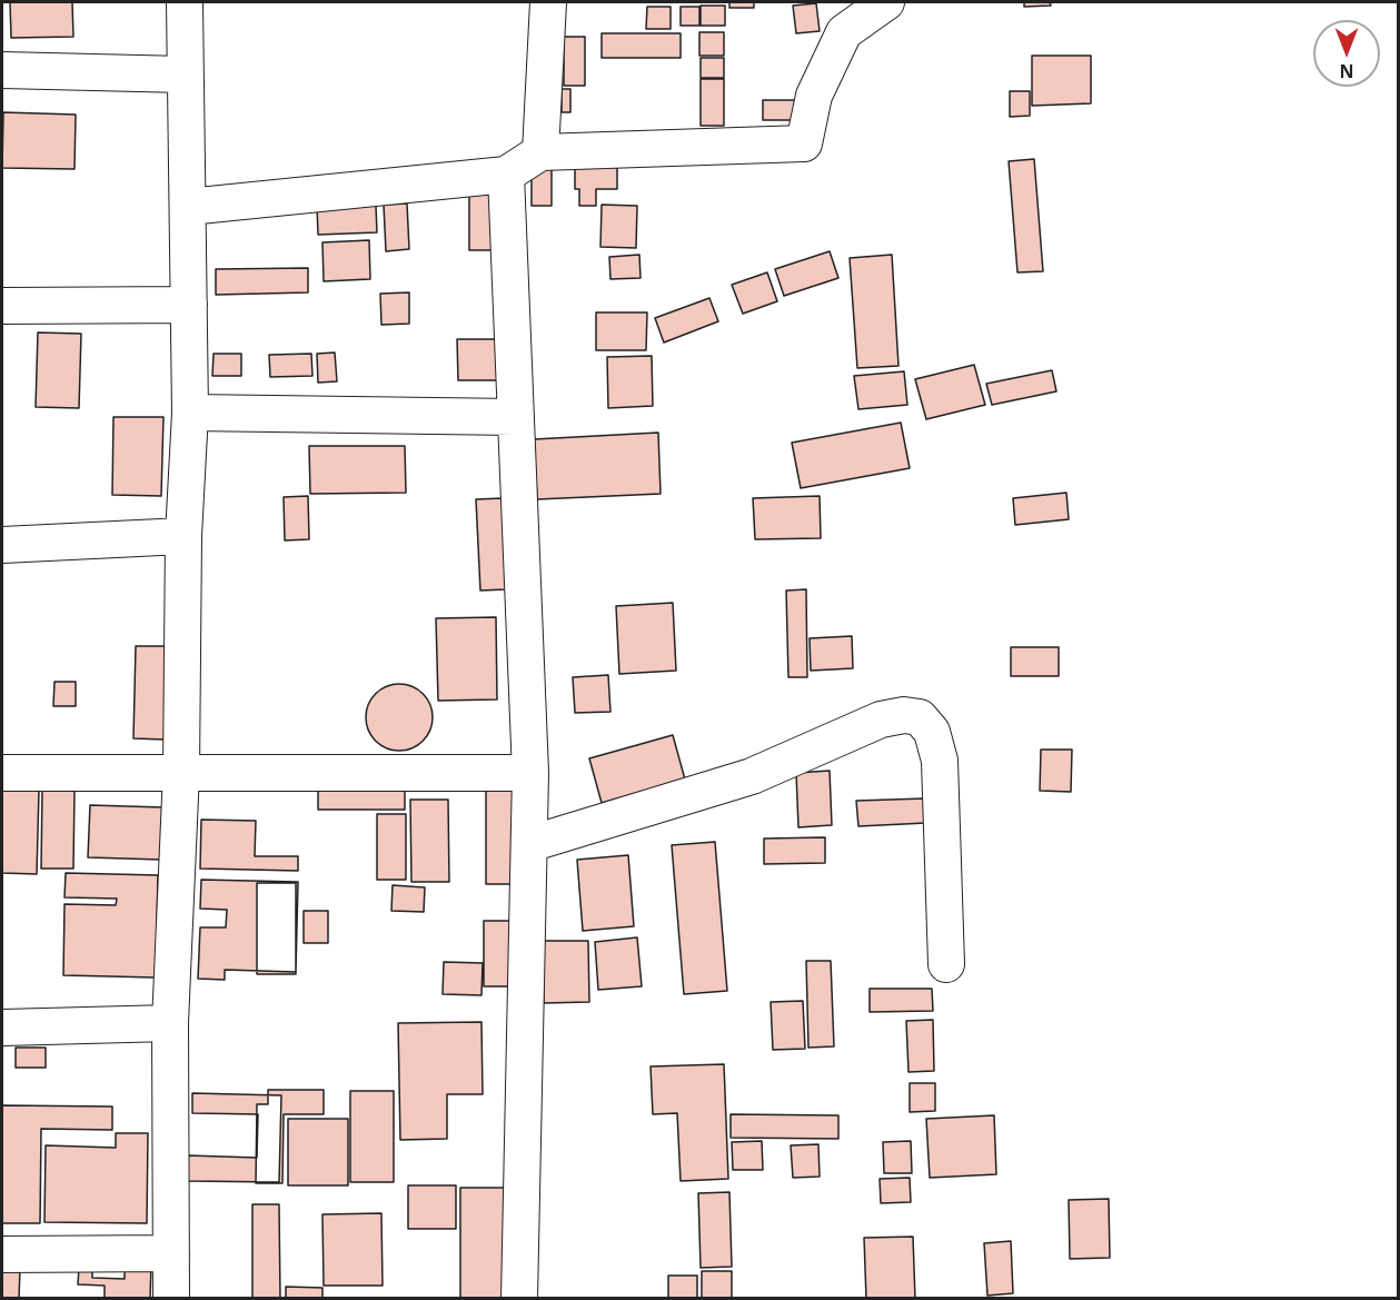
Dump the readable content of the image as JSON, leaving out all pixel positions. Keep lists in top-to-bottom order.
{
  "north": "bottom"
}
